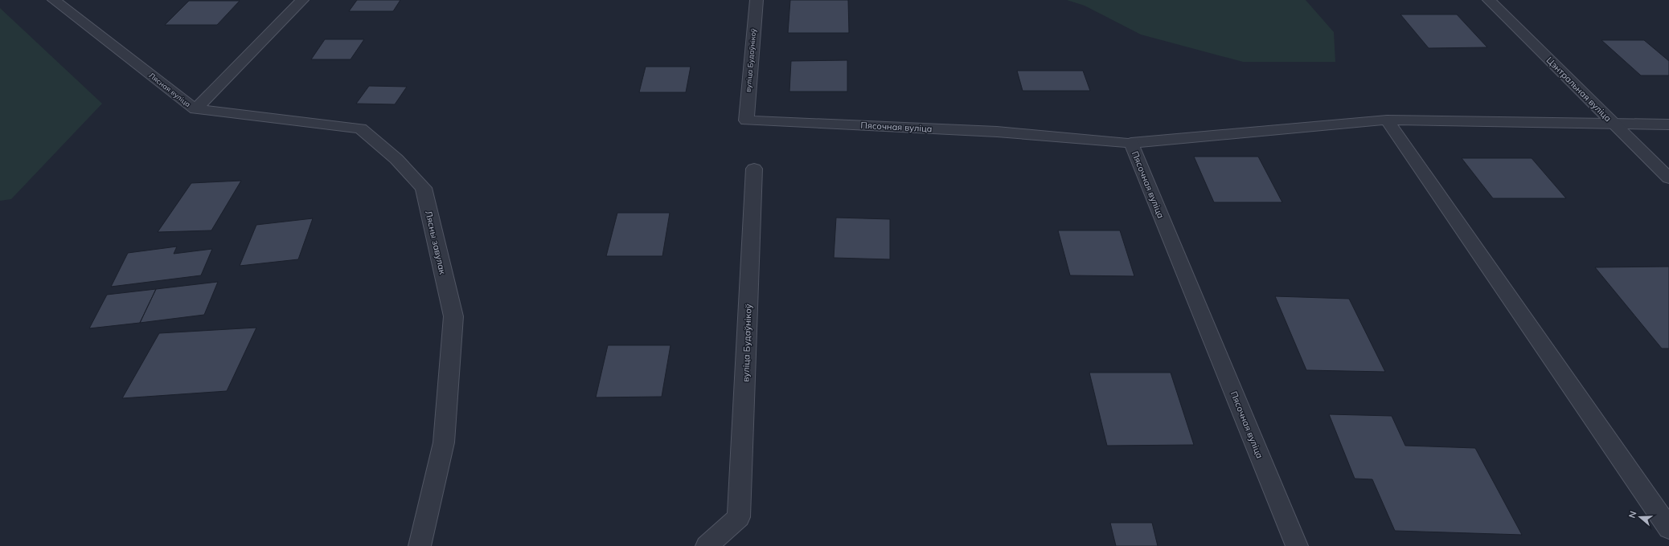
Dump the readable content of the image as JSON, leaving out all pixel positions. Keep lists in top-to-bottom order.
{
  "streets": {
    "street": [
      "вуліца Будаўнікоў",
      "Цэнтральная вуліца",
      "Лясная вуліца",
      "Пясочная вуліца",
      "Лясны завулак"
    ]
  },
  "crossings": [
    ["вуліца Будаўнікоў", "Пясочная вуліца"],
    ["Лясная вуліца", "Лясны завулак"]
  ],
  "north": "left"
}
